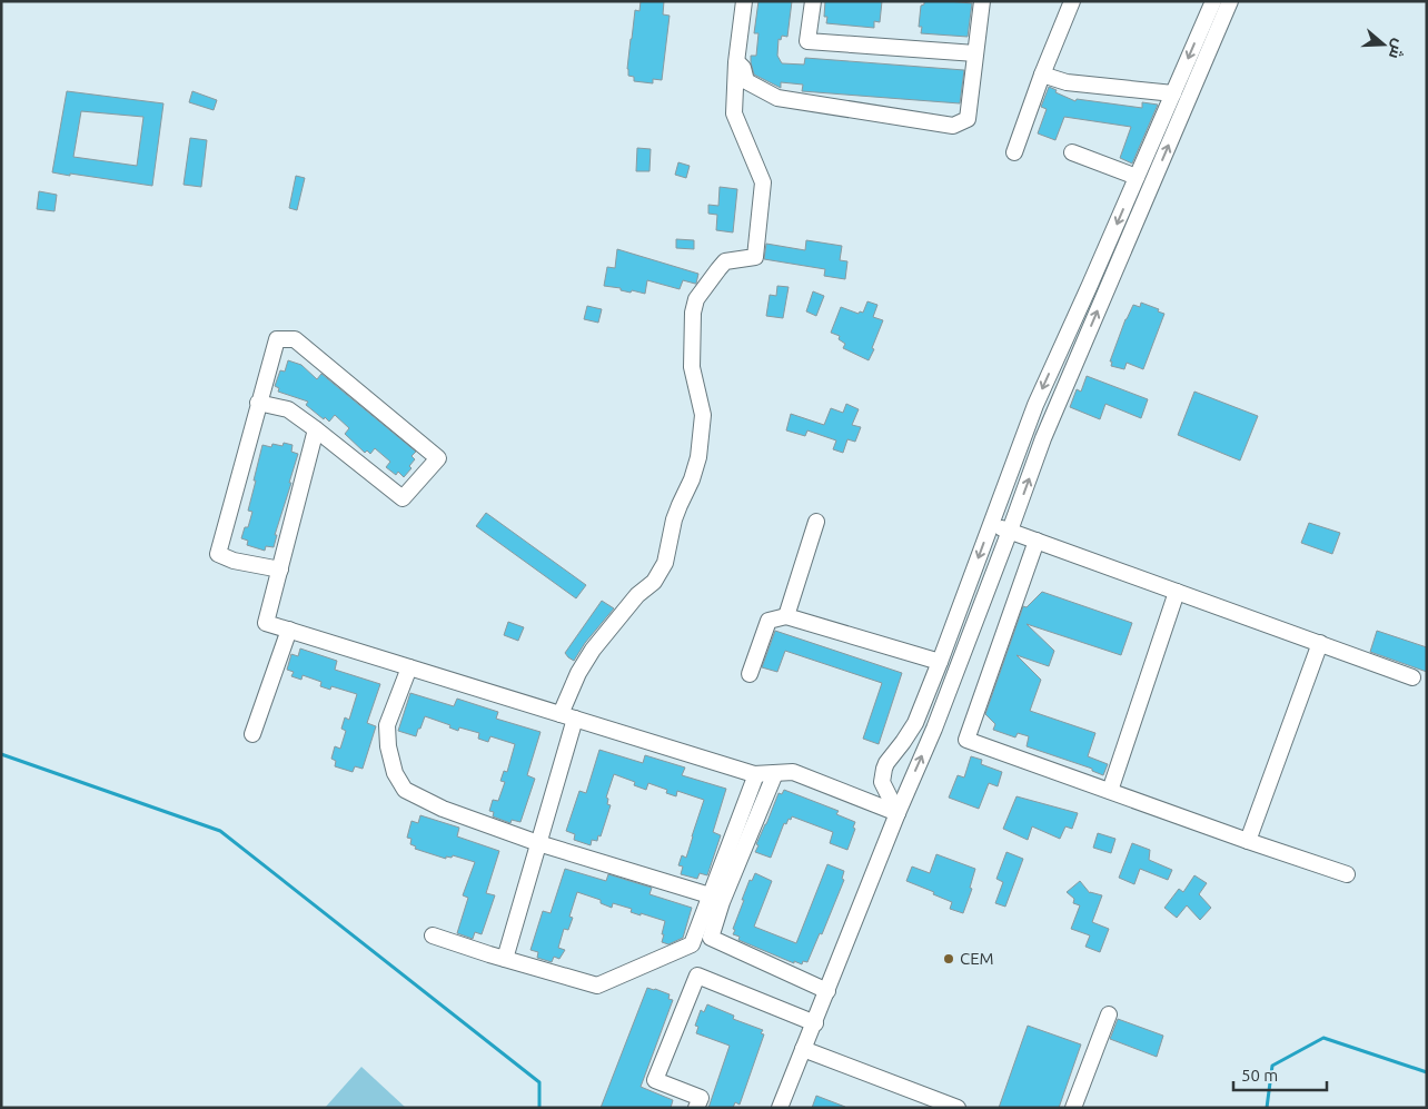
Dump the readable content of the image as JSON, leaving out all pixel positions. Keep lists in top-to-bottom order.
{
  "places": ["CEM"],
  "scale_bar": "50 m",
  "north": "right"
}
